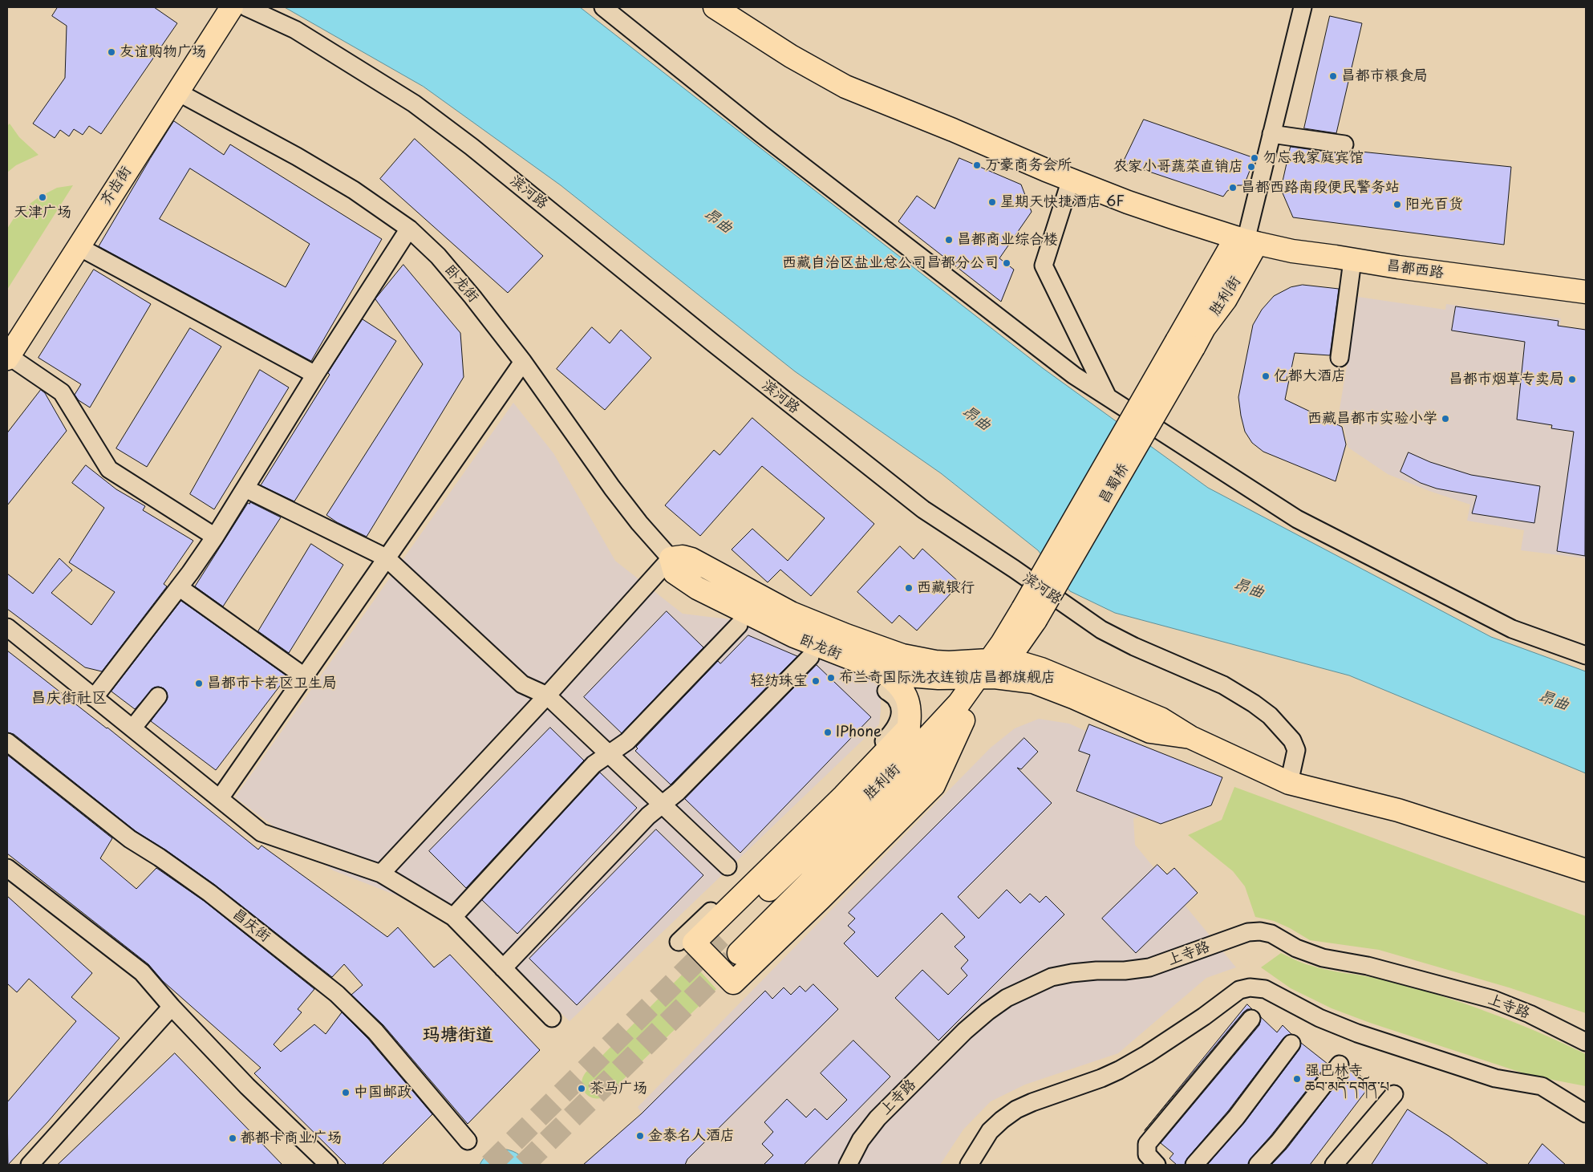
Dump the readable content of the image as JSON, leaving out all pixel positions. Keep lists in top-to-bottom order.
{
  "streets": {
    "main road": [
      "齐齿街",
      "昌都西路",
      "卧龙街",
      "胜利街",
      "昌蜀桥"
    ],
    "street": ["滨河路", "昌庆街", "上寺路"]
  },
  "crossings": [
    ["齐齿街", "滨河路"],
    ["齐齿街", "卧龙街"],
    ["昌都西路", "胜利街"],
    ["卧龙街", "胜利街"],
    ["胜利街", "昌蜀桥"]
  ],
  "districts": ["昌庆街社区", "玛塘街道"],
  "water": ["昂曲"],
  "places": [
    "友谊购物广场",
    "昌都市粮食局",
    "勿忘我家庭宾馆",
    "万豪商务会所",
    "农家小哥蔬菜直销店",
    "昌都西路南段便民警务站",
    "天津广场",
    "星期天快捷酒店 6F",
    "阳光百货",
    "昌都商业综合楼",
    "西藏自治区盐业总公司昌都分公司",
    "亿都大酒店",
    "昌都市烟草专卖局",
    "西藏昌都市实验小学",
    "西藏银行",
    "布兰奇国际洗衣连锁店昌都旗舰店",
    "轻纺珠宝",
    "昌都市卡若区卫生局",
    "IPhone",
    "强巴林寺 ཆབ་མདོ་དགོན་པ",
    "茶马广场",
    "中国邮政",
    "金泰名人酒店",
    "都都卡商业广场"
  ]
}
